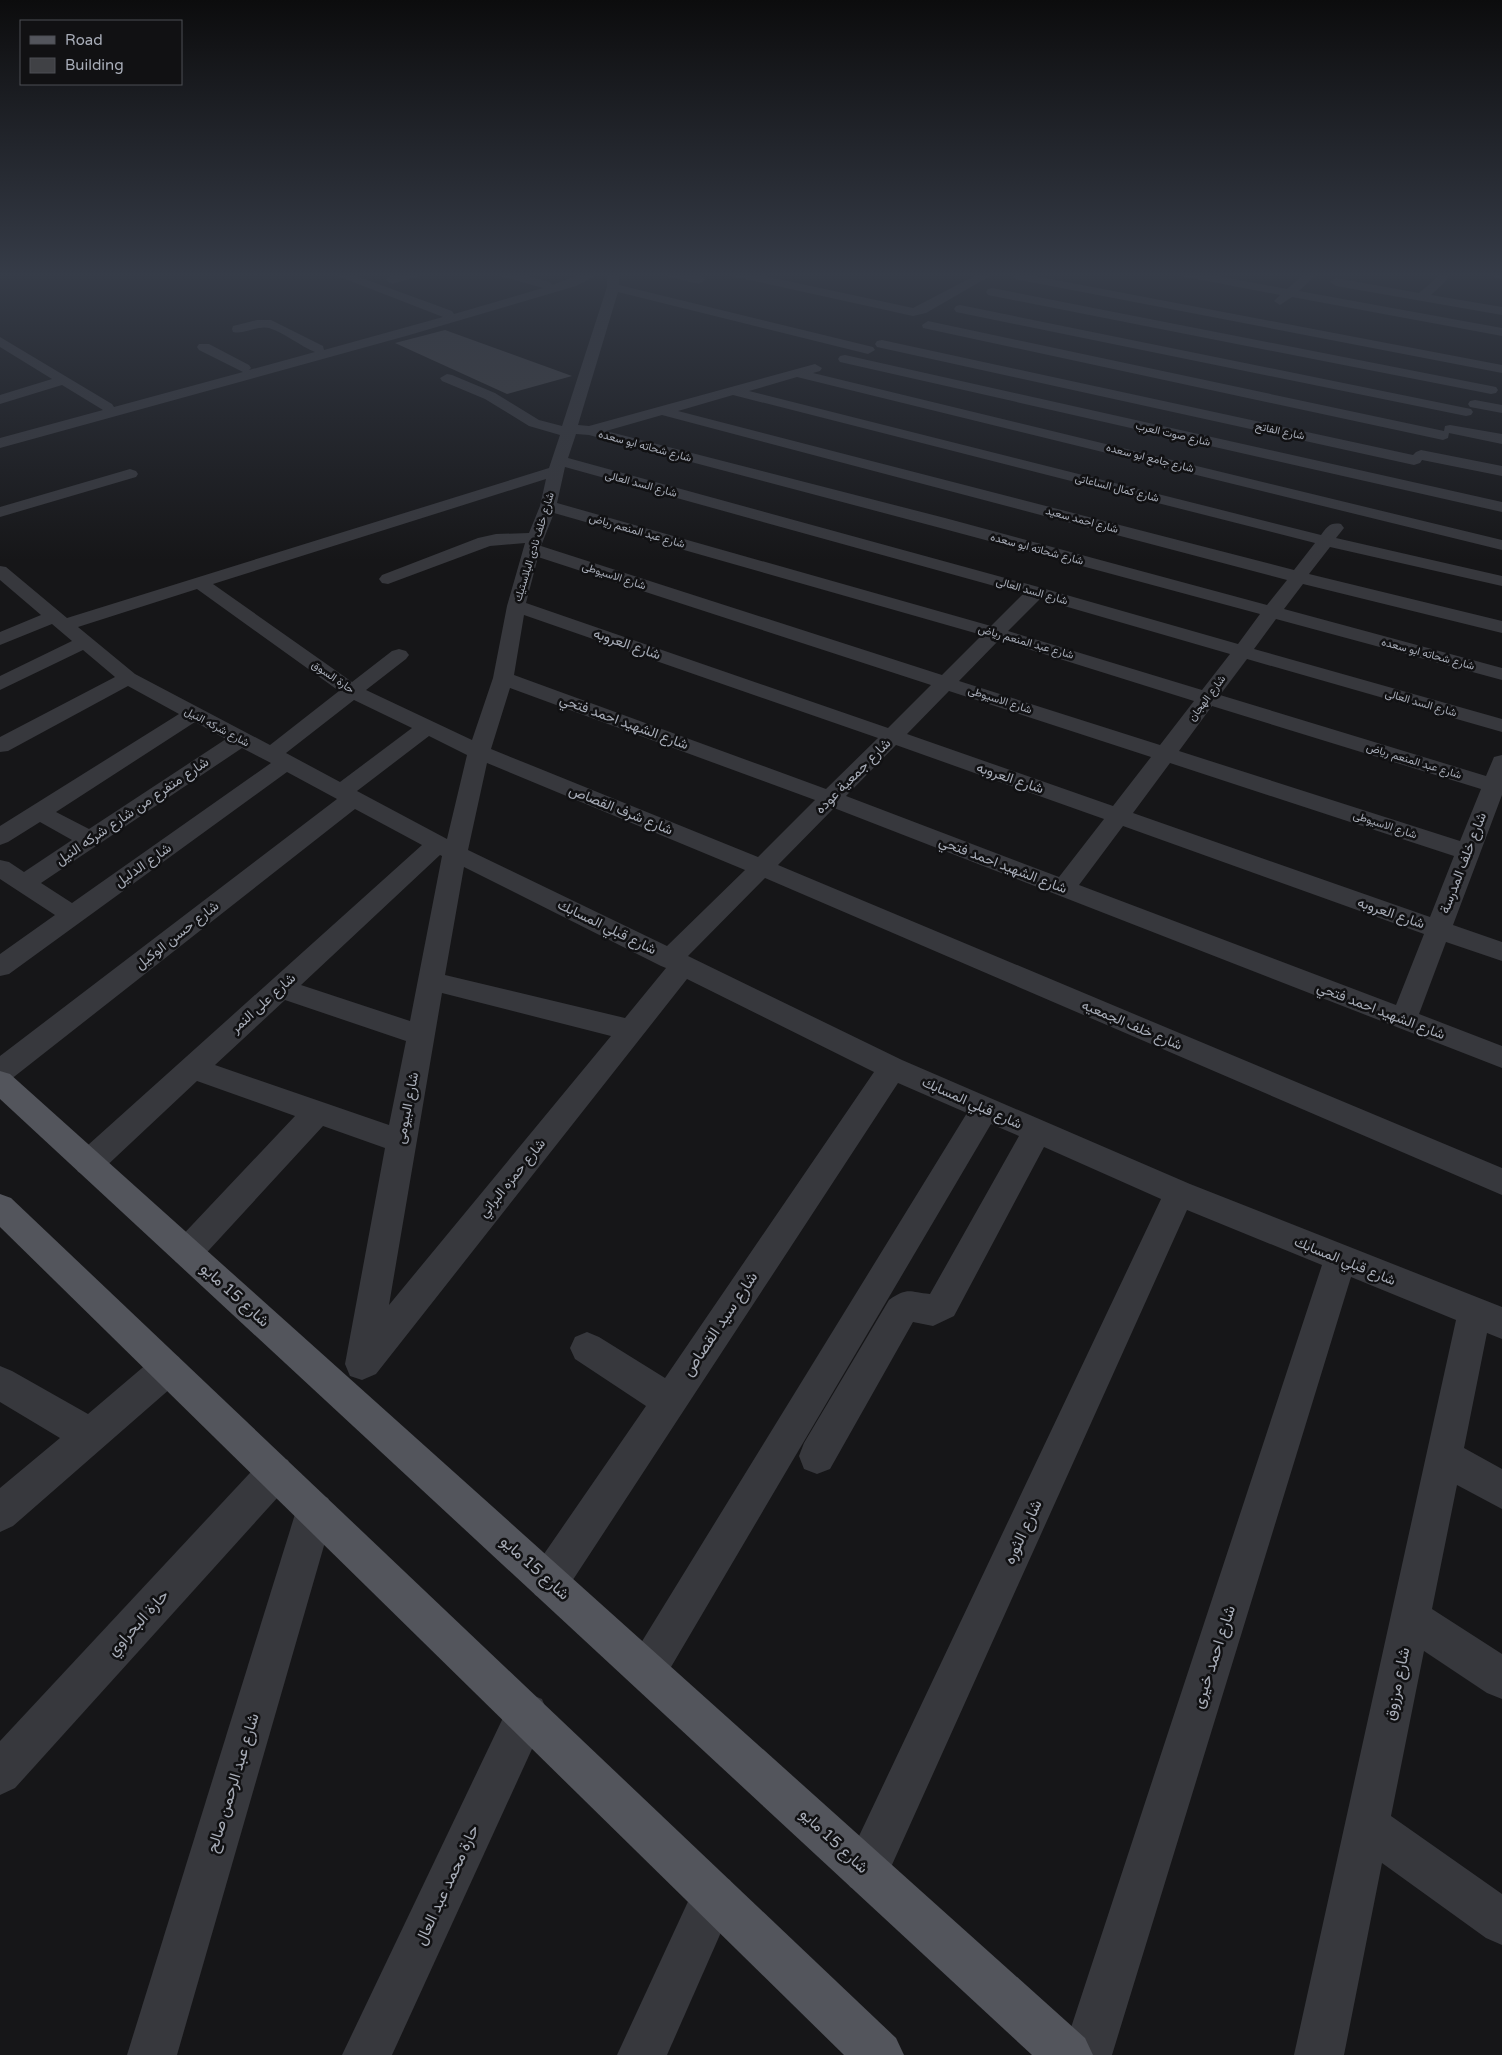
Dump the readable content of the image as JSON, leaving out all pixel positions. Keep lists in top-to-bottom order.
{
  "streets": {
    "main road": ["شارع 15 مايو"],
    "street": [
      "شارع الفاتح",
      "شارع صوت العرب",
      "شارع شحاته ابو سعده",
      "شارع جامع ابو سعده",
      "شارع السد العالى",
      "شارع كمال الساعاتى",
      "شارع احمد سعيد",
      "شارع عبد المنعم رياض",
      "شارع خلف نادى البلاستيك",
      "شارع الاسيوطى",
      "شارع العروبه",
      "حارة السوق",
      "شارع الهجان",
      "شارع الشهيد احمد فتحي",
      "شارع شركه النيل",
      "شارع جمعية عوده",
      "شارع شرف القصاص",
      "شارع متفرع من شارع شركه النيل",
      "شارع خلف المدرسة",
      "شارع الدليل",
      "شارع قبلي المسابك",
      "شارع حسن الوكيل",
      "شارع على النمر",
      "شارع خلف الجمعيه",
      "شارع البيومى",
      "شارع حمزه البراني",
      "شارع سيد القصاص",
      "شارع الثوره",
      "حارة البحراوي",
      "شارع احمد خيرى",
      "شارع مرزوق",
      "شارع عبد الرحمن صالح",
      "حارة محمد عبد العال"
    ]
  },
  "crossings": [
    ["شارع الفاتح", "شارع الهجان"],
    ["شارع صوت العرب", "شارع الهجان"],
    ["شارع شحاته ابو سعده", "شارع خلف نادى البلاستيك"],
    ["شارع شحاته ابو سعده", "شارع الهجان"],
    ["شارع جامع ابو سعده", "شارع الهجان"],
    ["شارع السد العالى", "شارع خلف نادى البلاستيك"],
    ["شارع السد العالى", "شارع الهجان"],
    ["شارع السد العالى", "شارع جمعية عوده"],
    ["شارع كمال الساعاتى", "شارع الهجان"],
    ["شارع احمد سعيد", "شارع الهجان"],
    ["شارع عبد المنعم رياض", "شارع خلف نادى البلاستيك"],
    ["شارع عبد المنعم رياض", "شارع الهجان"],
    ["شارع عبد المنعم رياض", "شارع جمعية عوده"],
    ["شارع عبد المنعم رياض", "شارع خلف المدرسة"],
    ["شارع خلف نادى البلاستيك", "شارع الاسيوطى"],
    ["شارع خلف نادى البلاستيك", "شارع العروبه"],
    ["شارع خلف نادى البلاستيك", "حارة السوق"],
    ["شارع خلف نادى البلاستيك", "شارع الشهيد احمد فتحي"],
    ["شارع خلف نادى البلاستيك", "شارع شركه النيل"],
    ["شارع خلف نادى البلاستيك", "شارع شرف القصاص"],
    ["شارع خلف نادى البلاستيك", "شارع قبلي المسابك"],
    ["شارع خلف نادى البلاستيك", "شارع على النمر"],
    ["شارع خلف نادى البلاستيك", "شارع البيومى"],
    ["شارع الاسيوطى", "شارع الهجان"],
    ["شارع الاسيوطى", "شارع جمعية عوده"],
    ["شارع الاسيوطى", "شارع خلف المدرسة"],
    ["شارع العروبه", "شارع الهجان"],
    ["شارع العروبه", "شارع جمعية عوده"],
    ["شارع العروبه", "شارع خلف المدرسة"],
    ["حارة السوق", "شارع شرف القصاص"],
    ["حارة السوق", "شارع الدليل"],
    ["حارة السوق", "شارع حسن الوكيل"],
    ["شارع الهجان", "شارع الشهيد احمد فتحي"],
    ["شارع الشهيد احمد فتحي", "شارع جمعية عوده"],
    ["شارع الشهيد احمد فتحي", "شارع خلف المدرسة"],
    ["شارع شركه النيل", "شارع متفرع من شارع شركه النيل"],
    ["شارع شركه النيل", "شارع الدليل"],
    ["شارع شركه النيل", "شارع قبلي المسابك"],
    ["شارع شركه النيل", "شارع حسن الوكيل"],
    ["شارع شركه النيل", "شارع على النمر"],
    ["شارع شركه النيل", "شارع البيومى"],
    ["شارع جمعية عوده", "شارع شرف القصاص"],
    ["شارع جمعية عوده", "شارع قبلي المسابك"],
    ["شارع جمعية عوده", "شارع خلف الجمعيه"],
    ["شارع جمعية عوده", "شارع حمزه البراني"],
    ["شارع شرف القصاص", "شارع خلف الجمعيه"],
    ["شارع قبلي المسابك", "شارع على النمر"],
    ["شارع قبلي المسابك", "شارع البيومى"],
    ["شارع قبلي المسابك", "شارع حمزه البراني"],
    ["شارع قبلي المسابك", "شارع سيد القصاص"],
    ["شارع قبلي المسابك", "شارع الثوره"],
    ["شارع قبلي المسابك", "شارع احمد خيرى"],
    ["شارع قبلي المسابك", "شارع مرزوق"],
    ["شارع على النمر", "شارع البيومى"],
    ["شارع على النمر", "شارع 15 مايو"],
    ["شارع البيومى", "شارع حمزه البراني"],
    ["شارع البيومى", "شارع 15 مايو"],
    ["شارع حمزه البراني", "شارع 15 مايو"],
    ["شارع 15 مايو", "شارع سيد القصاص"],
    ["شارع 15 مايو", "شارع الثوره"]
  ],
  "legend": ["Road", "Building"]
}
